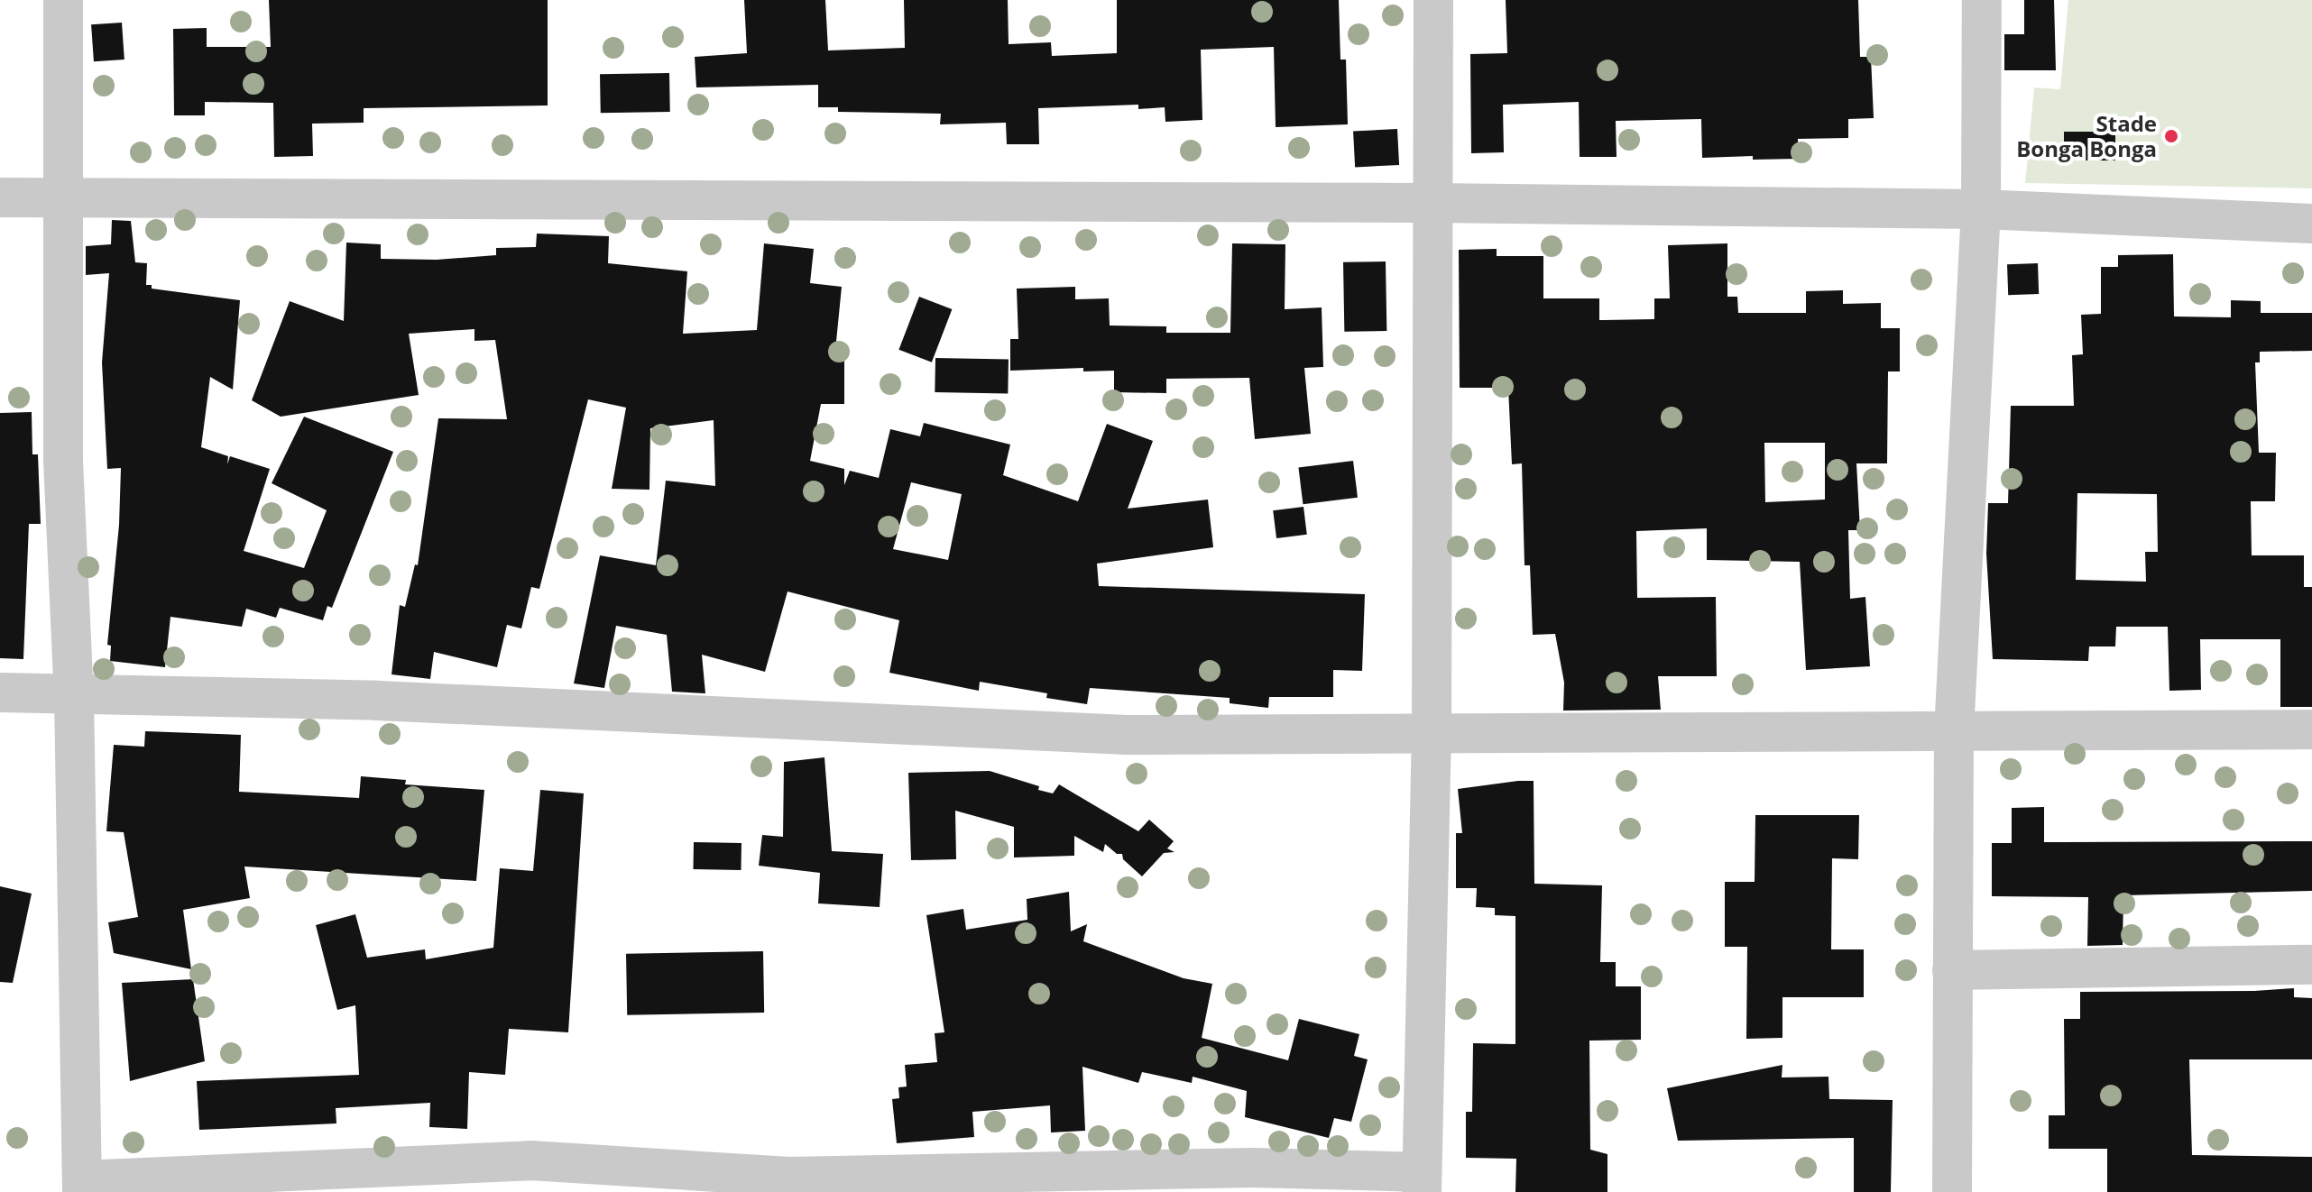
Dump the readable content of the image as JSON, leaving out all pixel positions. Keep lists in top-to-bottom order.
{
  "places": ["Stade Bonga Bonga"]
}
